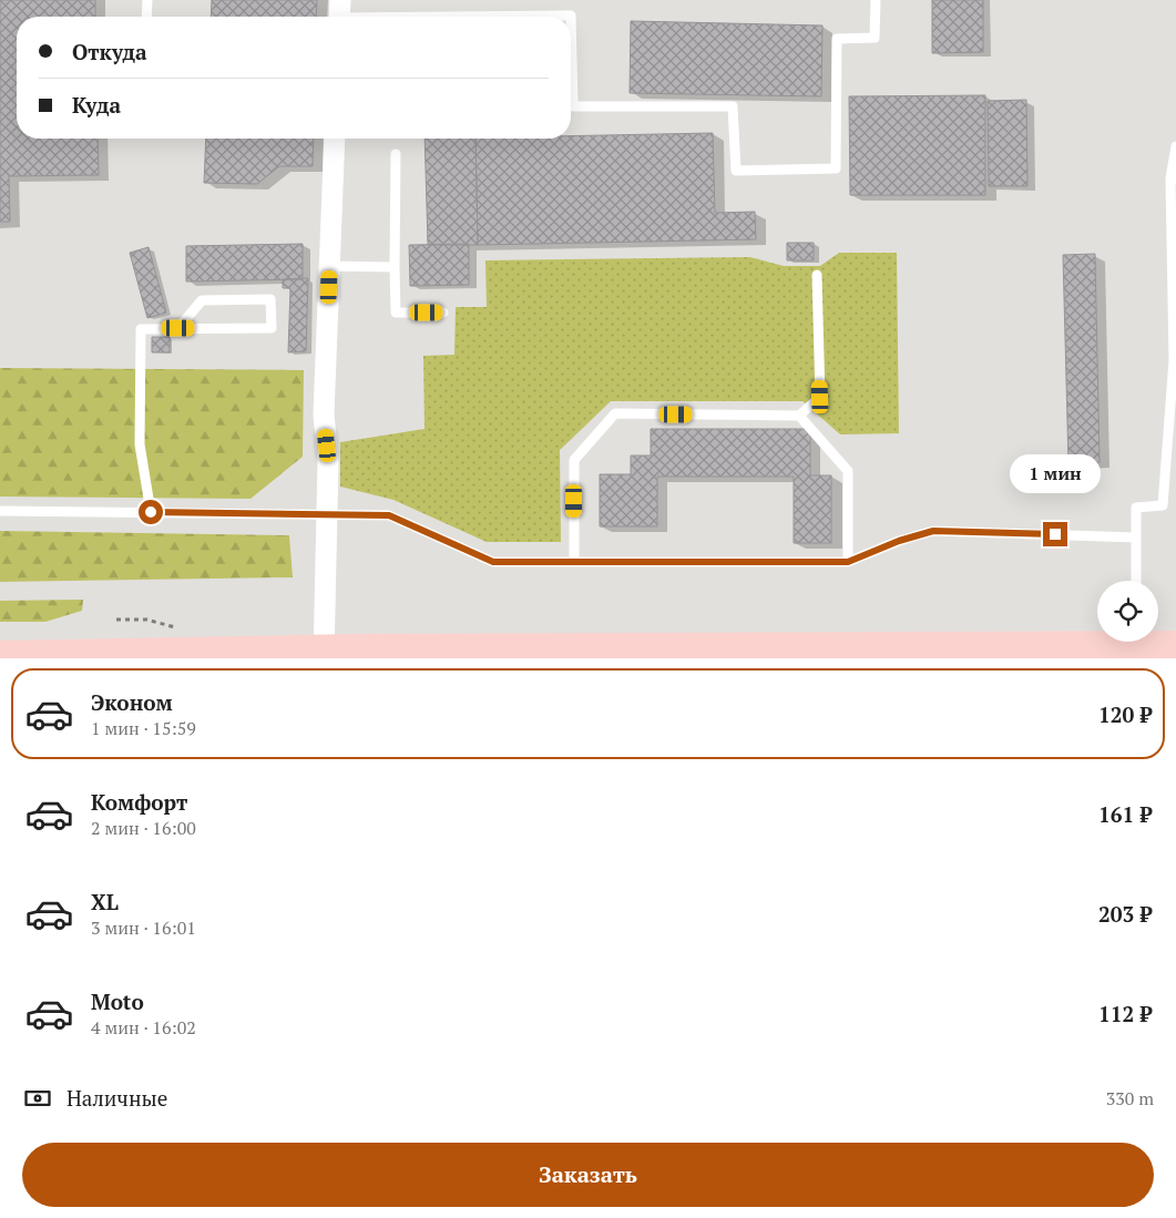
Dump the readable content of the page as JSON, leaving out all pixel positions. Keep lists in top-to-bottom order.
{
  "page": {
    "banner": ["Откуда", "Куда"],
    "bubble": "1 мин",
    "list": [
      {
        "name": "Эконом",
        "note": "1 мин · 15:59",
        "value": "120 ₽"
      },
      {
        "name": "Комфорт",
        "note": "2 мин · 16:00",
        "value": "161 ₽"
      },
      {
        "name": "XL",
        "note": "3 мин · 16:01",
        "value": "203 ₽"
      },
      {
        "name": "Moto",
        "note": "4 мин · 16:02",
        "value": "112 ₽"
      }
    ],
    "pay": ["Наличные", "330 m"],
    "buttons": "Заказать"
  }
}
